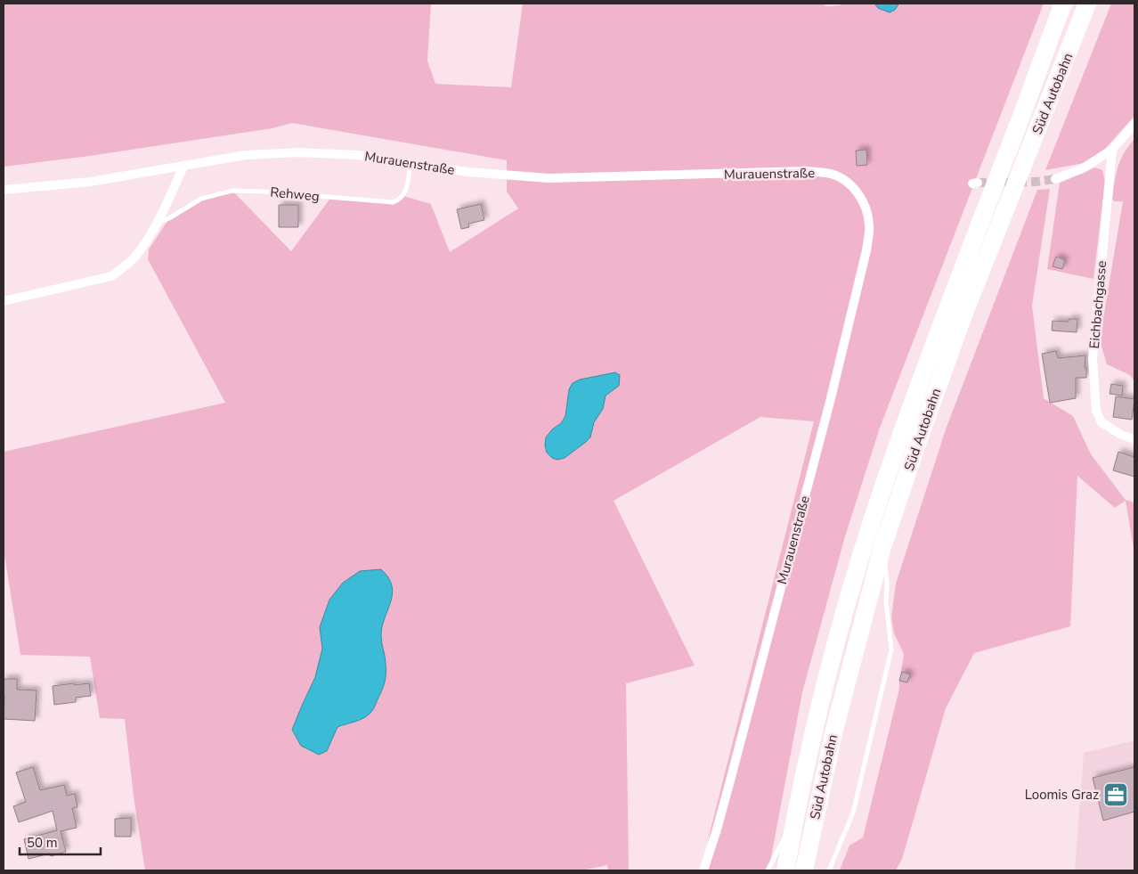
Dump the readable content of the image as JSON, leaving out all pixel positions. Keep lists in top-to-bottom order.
{
  "streets": {
    "highway": ["Süd Autobahn"],
    "street": ["Murauenstraße", "Eichbachgasse"],
    "lane": ["Rehweg"]
  },
  "crossings": [
    ["Murauenstraße", "Rehweg"]
  ],
  "places": {
    "office": ["Loomis Graz"]
  },
  "scale_bar": "50 m"
}
